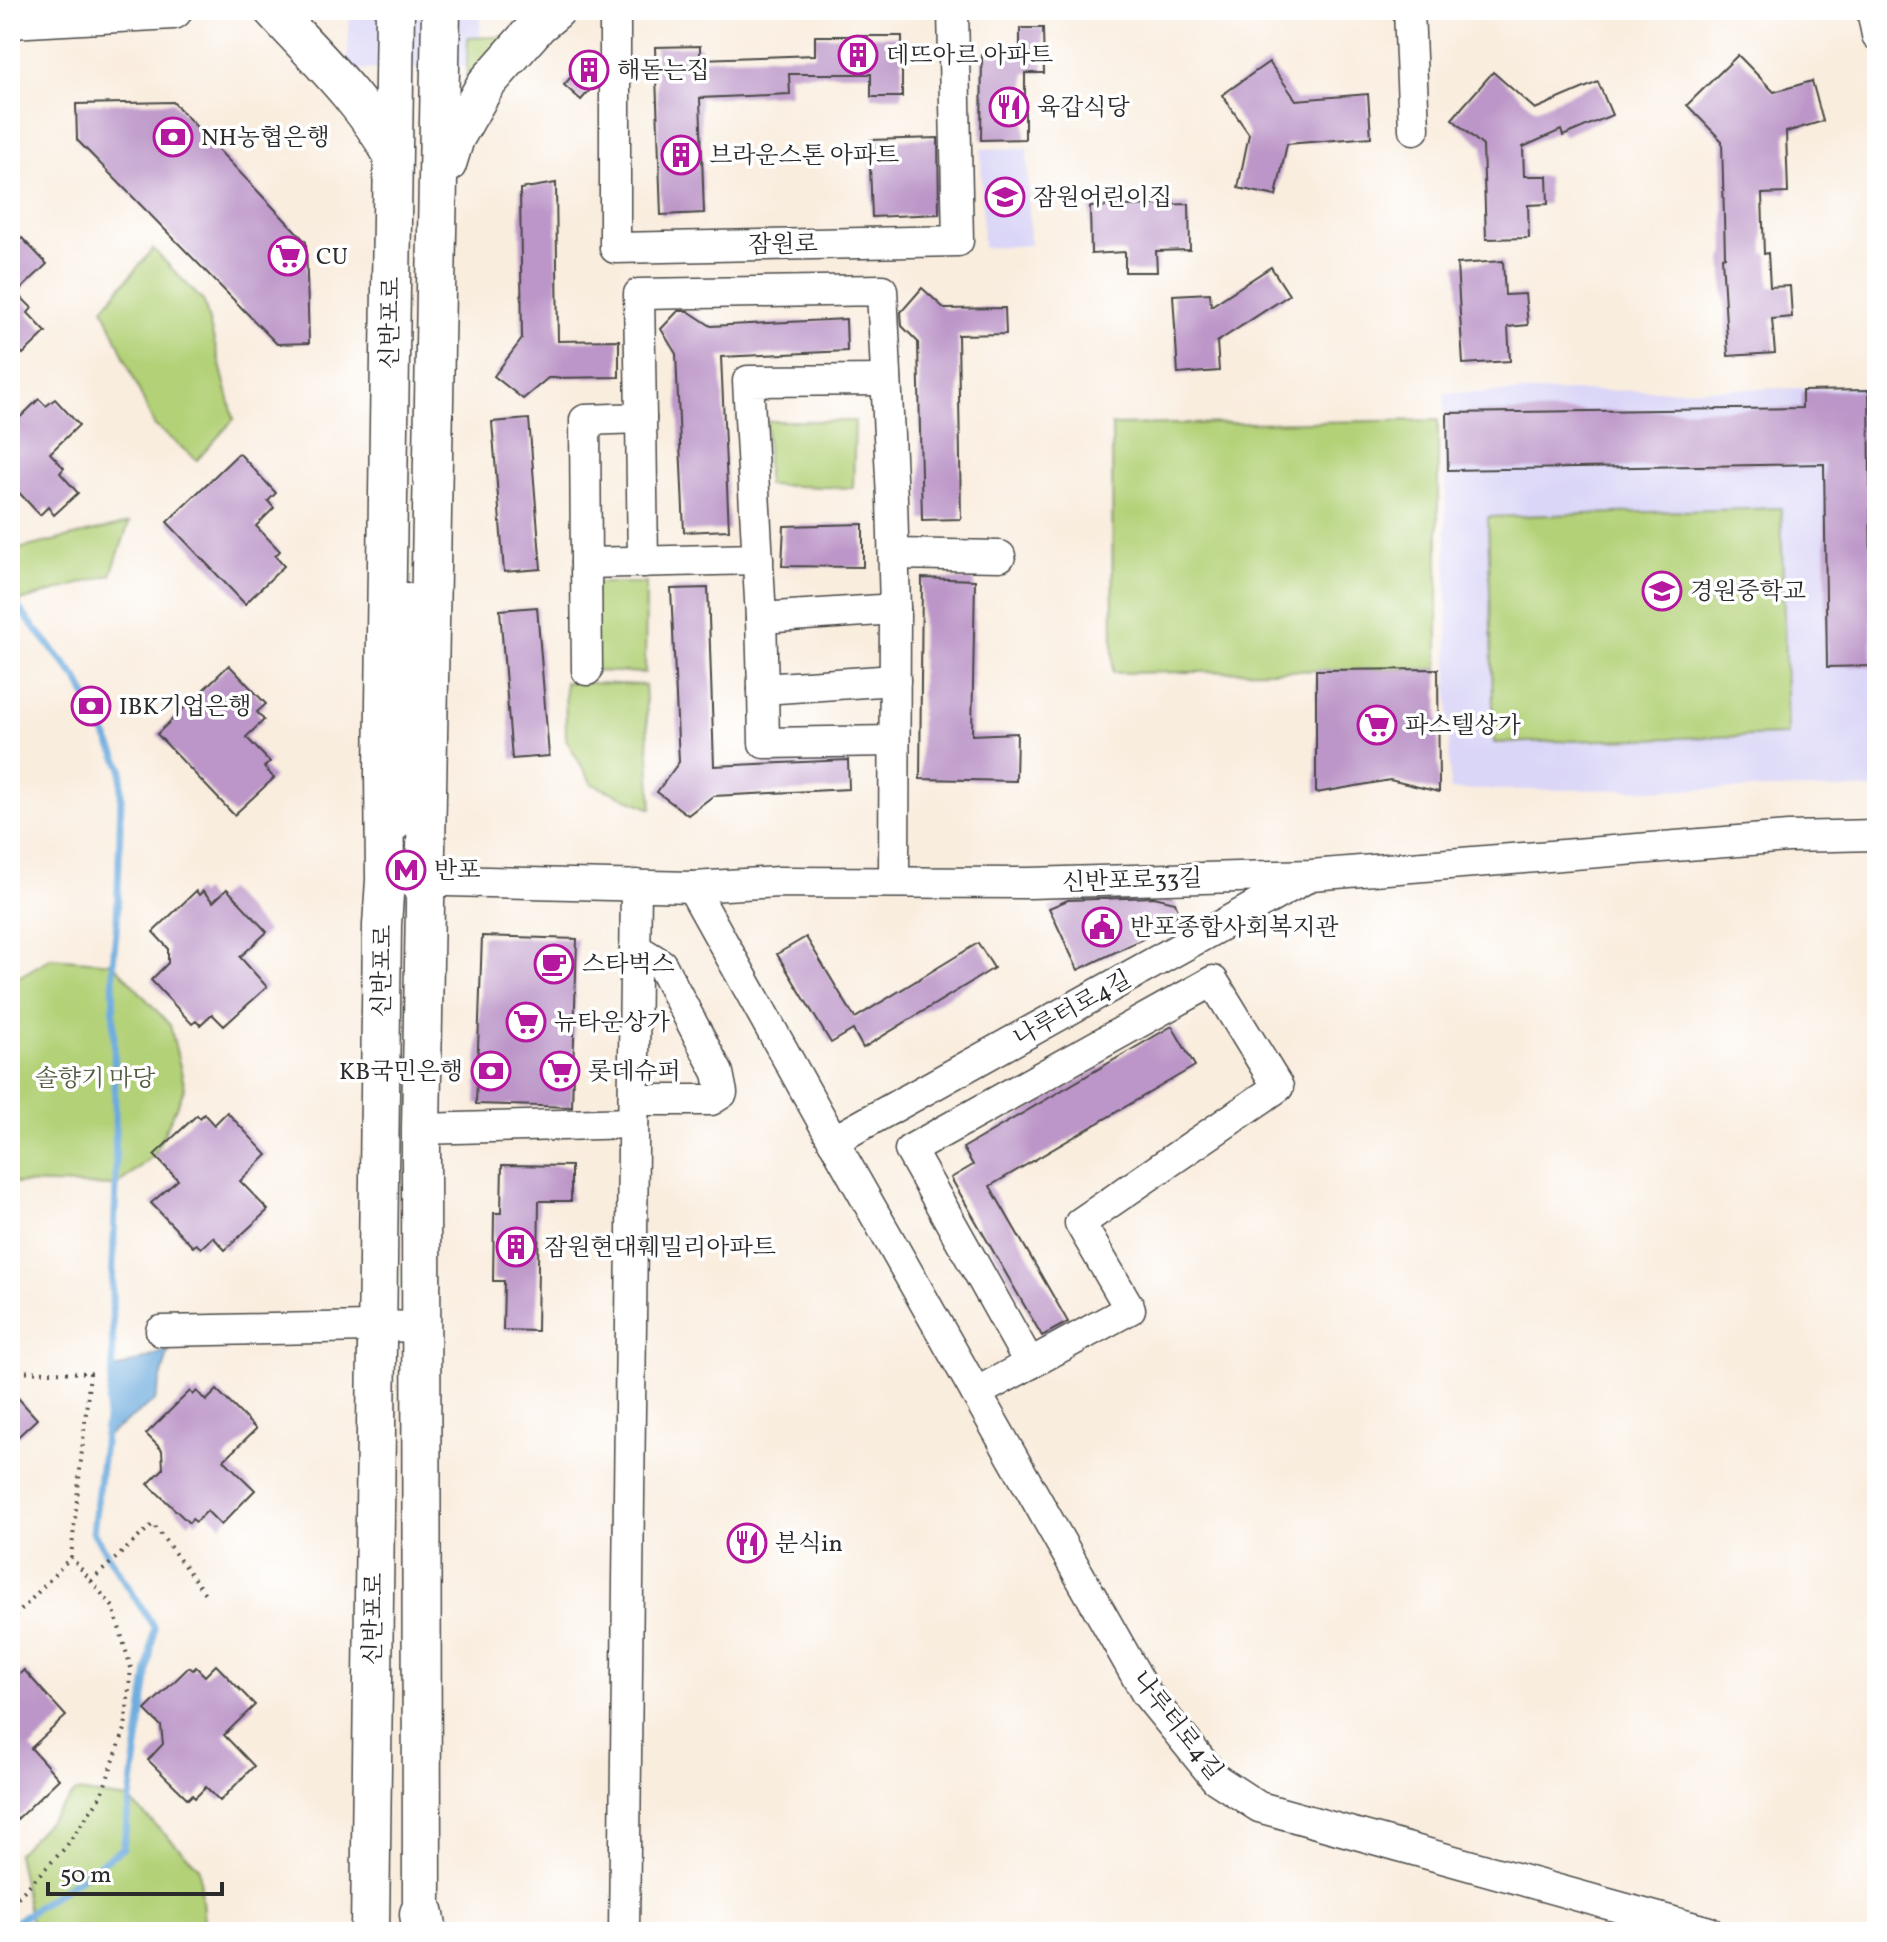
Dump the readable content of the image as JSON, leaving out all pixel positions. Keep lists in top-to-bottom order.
{
  "streets": {
    "main road": ["신반포로"],
    "street": ["잠원로", "신반포로33길", "나루터로4길"]
  },
  "crossings": [
    ["신반포로", "신반포로33길"],
    ["신반포로33길", "나루터로4길"]
  ],
  "parks": ["솔향기 마당"],
  "places": {
    "building": [
      "데뜨아르 아파트",
      "해돋는집",
      "브라운스톤 아파트",
      "잠원현대훼밀리아파트"
    ],
    "restaurant": ["육갑식당", "분식in"],
    "bank": ["NH농협은행", "IBK기업은행", "KB국민은행"],
    "school or university": ["잠원어린이집", "경원중학교"],
    "supermarket": [
      "CU",
      "파스텔상가",
      "뉴타운상가",
      "롯데슈퍼"
    ],
    "metro station": ["반포"],
    "public building": ["반포종합사회복지관"],
    "cafe": ["스타벅스"]
  },
  "scale_bar": "50 m"
}
